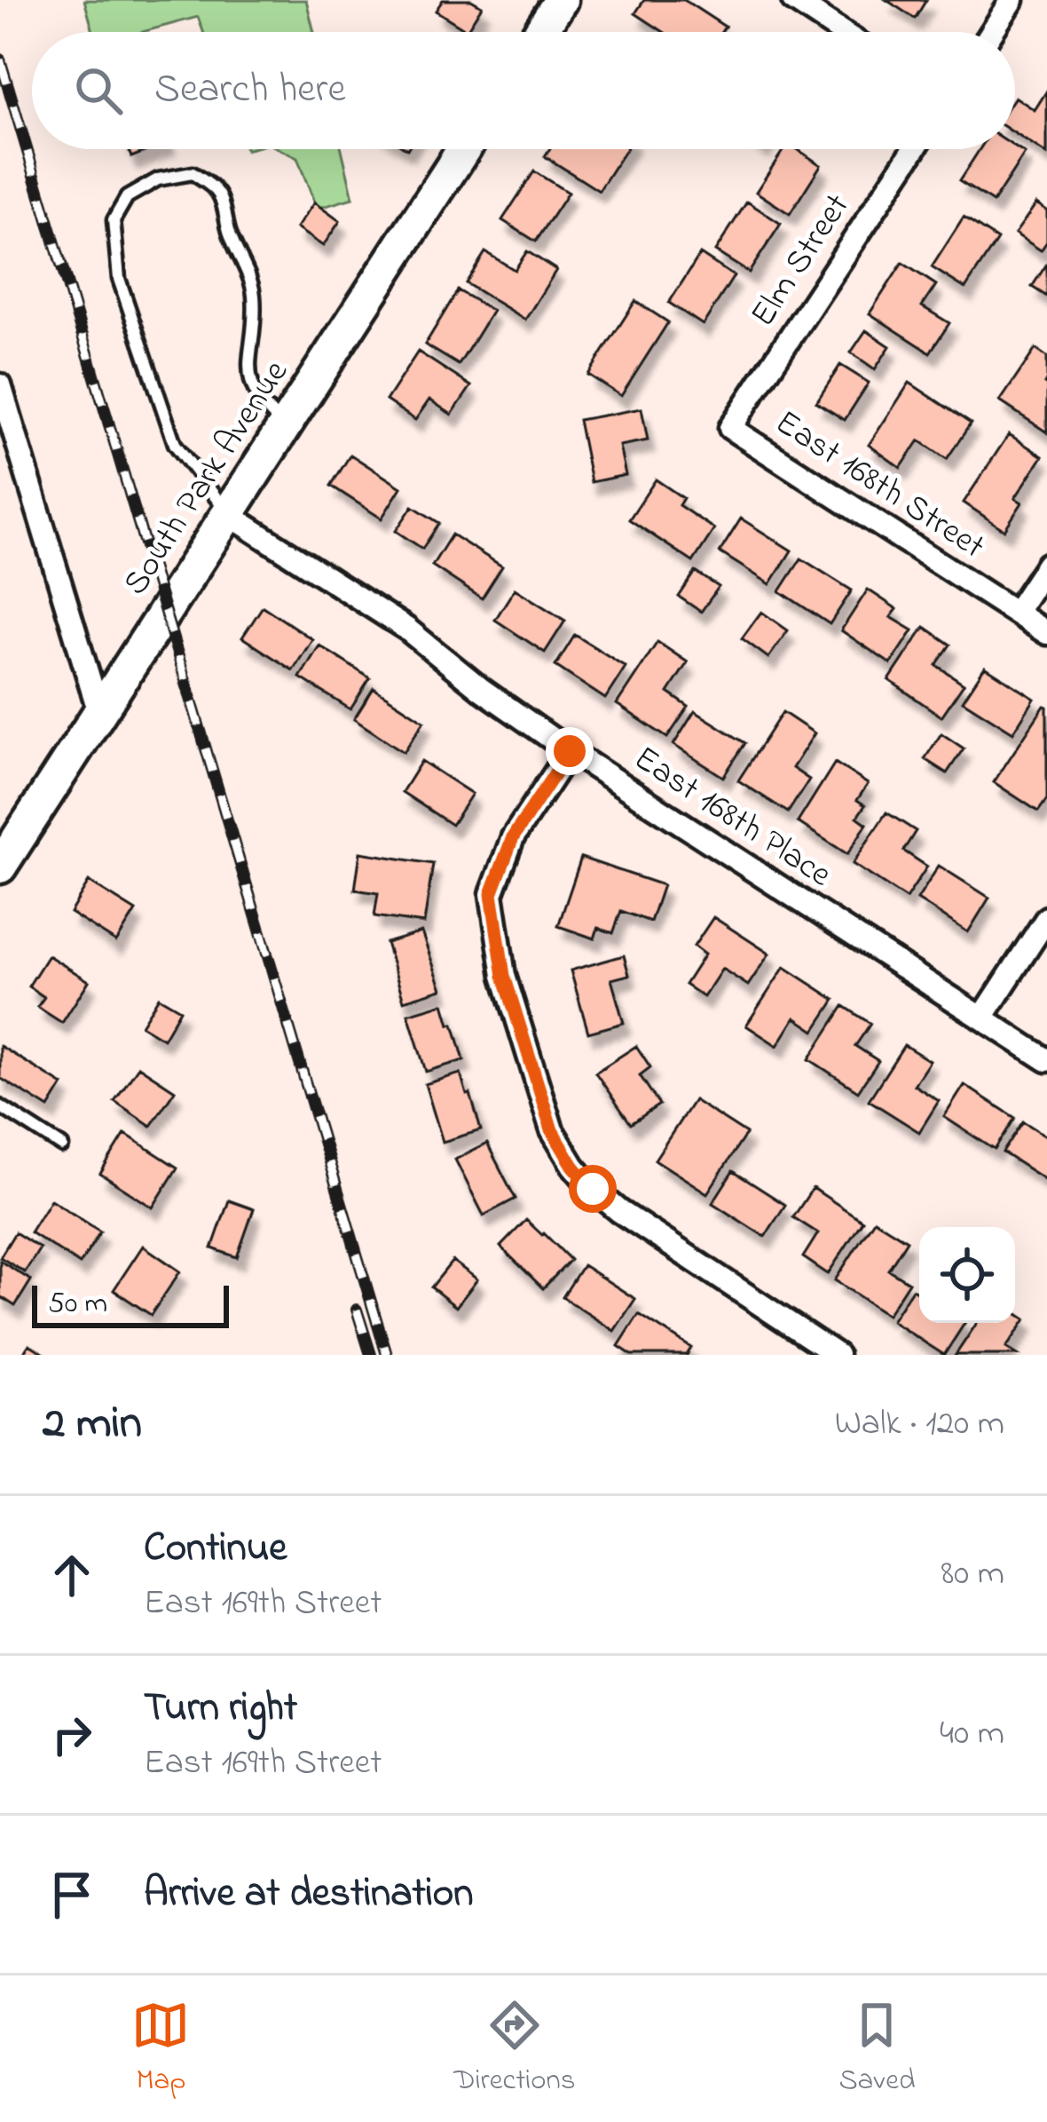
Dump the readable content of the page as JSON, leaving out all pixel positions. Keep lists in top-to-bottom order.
{
  "streets": {
    "street": [
      "Elm Street",
      "South Park Avenue",
      "East 168th Street",
      "East 168th Place"
    ]
  },
  "crossings": [
    ["Elm Street", "East 168th Street"],
    ["South Park Avenue", "East 168th Place"]
  ],
  "scale_bar": "50 m",
  "page": {
    "search": "Search here",
    "scale": "50 m",
    "heading": ["2 min", "Walk · 120 m"],
    "list": [
      ["Continue", "East 169th Street", "80 m"],
      ["Turn right", "East 169th Street", "40 m"],
      "Arrive at destination"
    ],
    "nav": ["Map", "Directions", "Saved"]
  }
}
